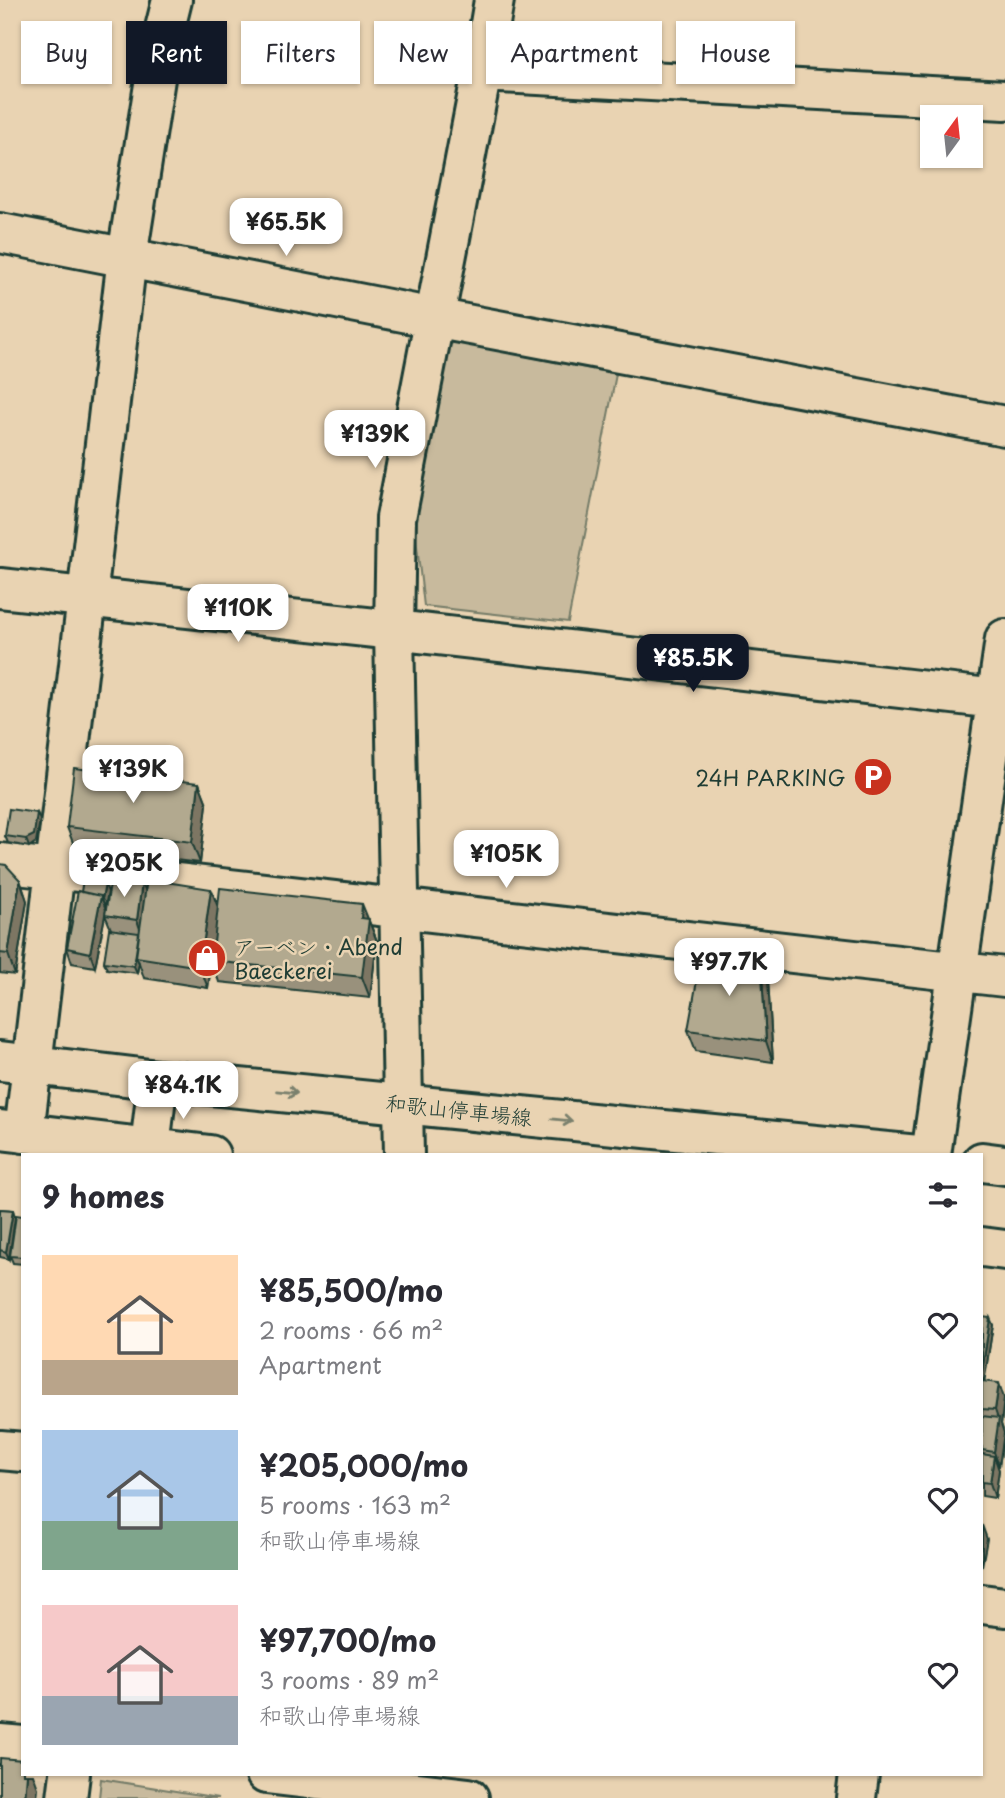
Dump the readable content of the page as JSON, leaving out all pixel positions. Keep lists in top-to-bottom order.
{
  "streets": {
    "street": ["和歌山停車場線"]
  },
  "places": {
    "parking": ["24H PARKING"],
    "shop": ["アーベン・Abend Baeckerei"]
  },
  "north": "top",
  "page": {
    "chip": [
      "Buy",
      "Rent",
      "Filters",
      "New",
      "Apartment",
      "House"
    ],
    "price": [
      "¥65.5K",
      "¥139K",
      "¥110K",
      "¥85.5K",
      "¥139K",
      "¥105K",
      "¥205K",
      "¥97.7K",
      "¥84.1K"
    ],
    "heading": "9 homes",
    "list": [
      {
        "name": "¥85,500/mo",
        "note": "2 rooms · 66 m² · Apartment"
      },
      {
        "name": "¥205,000/mo",
        "note": "5 rooms · 163 m² · 和歌山停車場線"
      },
      {
        "name": "¥97,700/mo",
        "note": "3 rooms · 89 m² · 和歌山停車場線"
      }
    ]
  }
}
